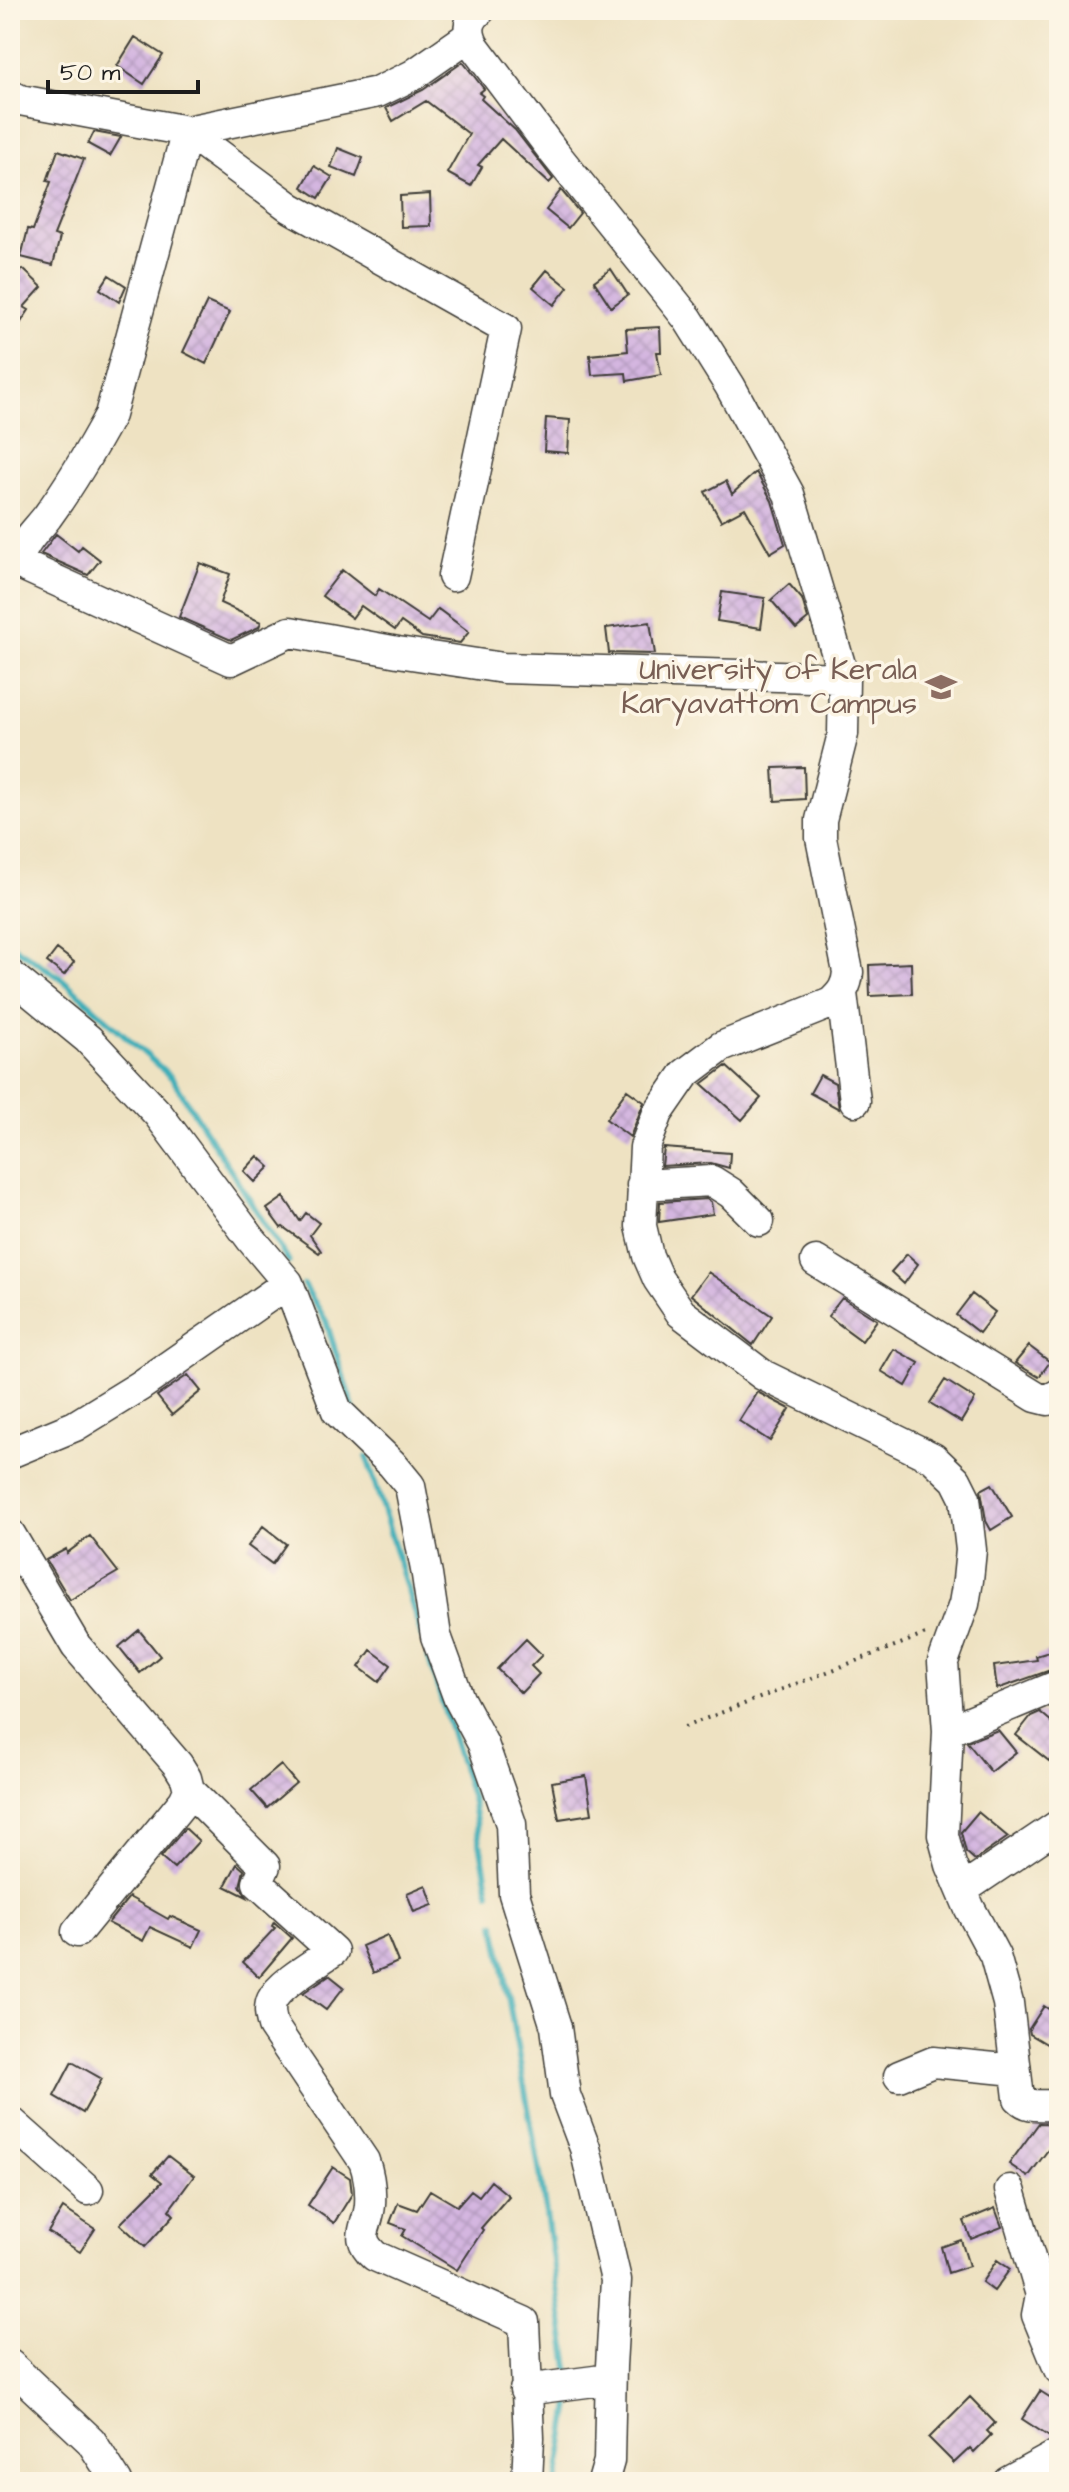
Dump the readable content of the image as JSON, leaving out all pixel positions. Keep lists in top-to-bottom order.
{
  "places": {
    "school or university": ["University of Kerala Karyavattom Campus"]
  },
  "scale_bar": "50 m"
}
